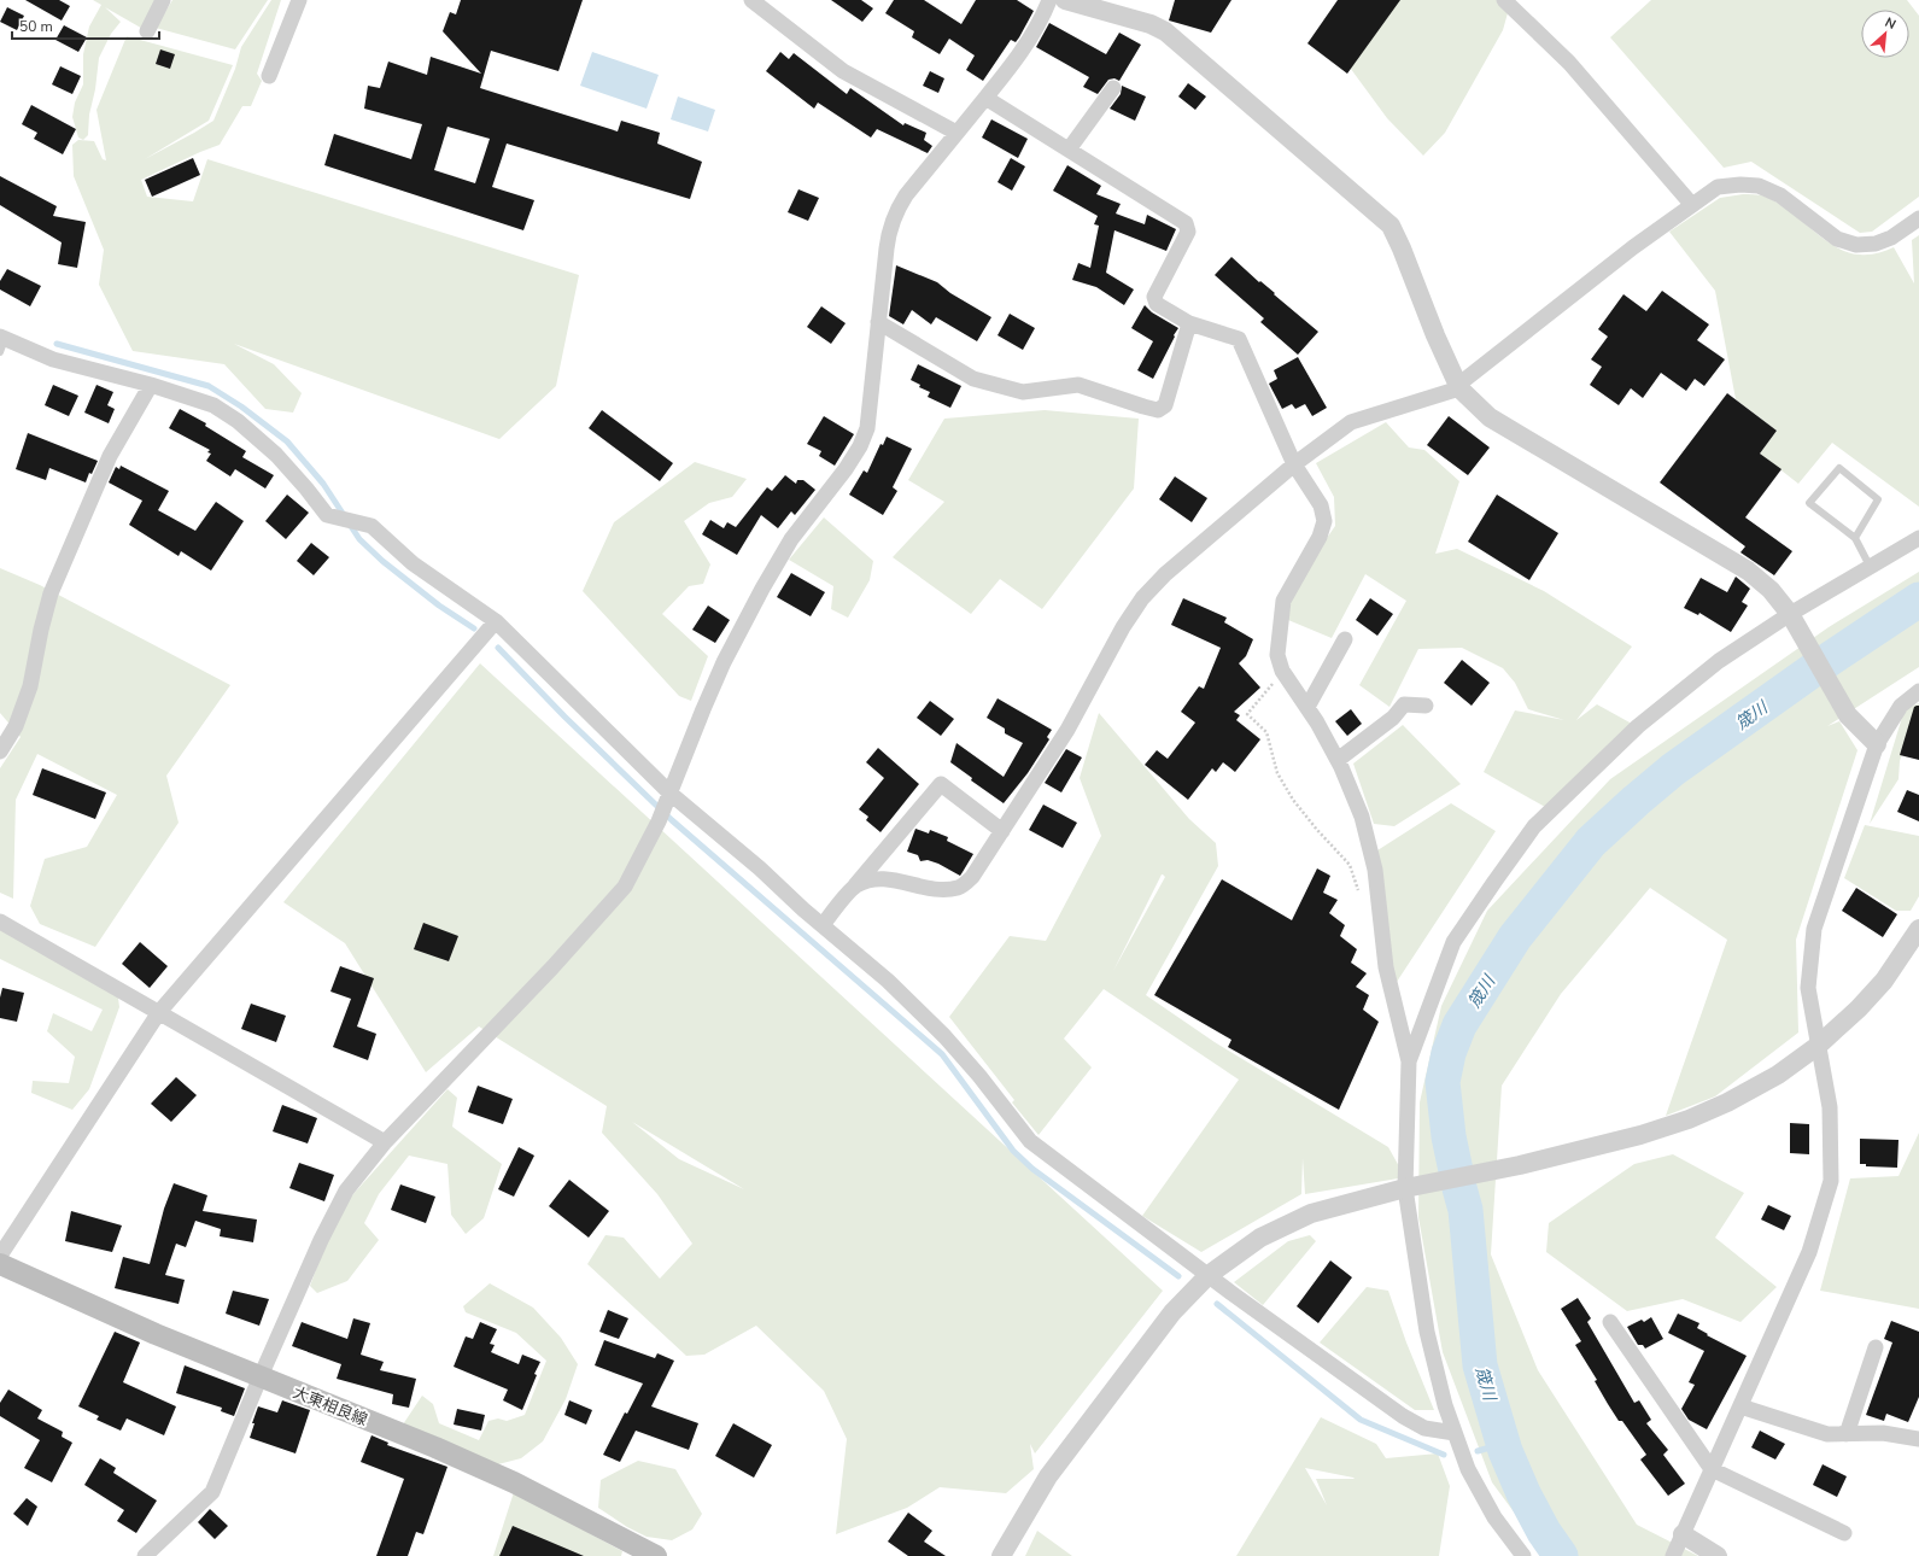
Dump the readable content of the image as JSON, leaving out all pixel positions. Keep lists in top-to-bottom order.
{
  "streets": {
    "main road": ["大東相良線"]
  },
  "water": ["筬川"],
  "scale_bar": "50 m",
  "north": "top right"
}
